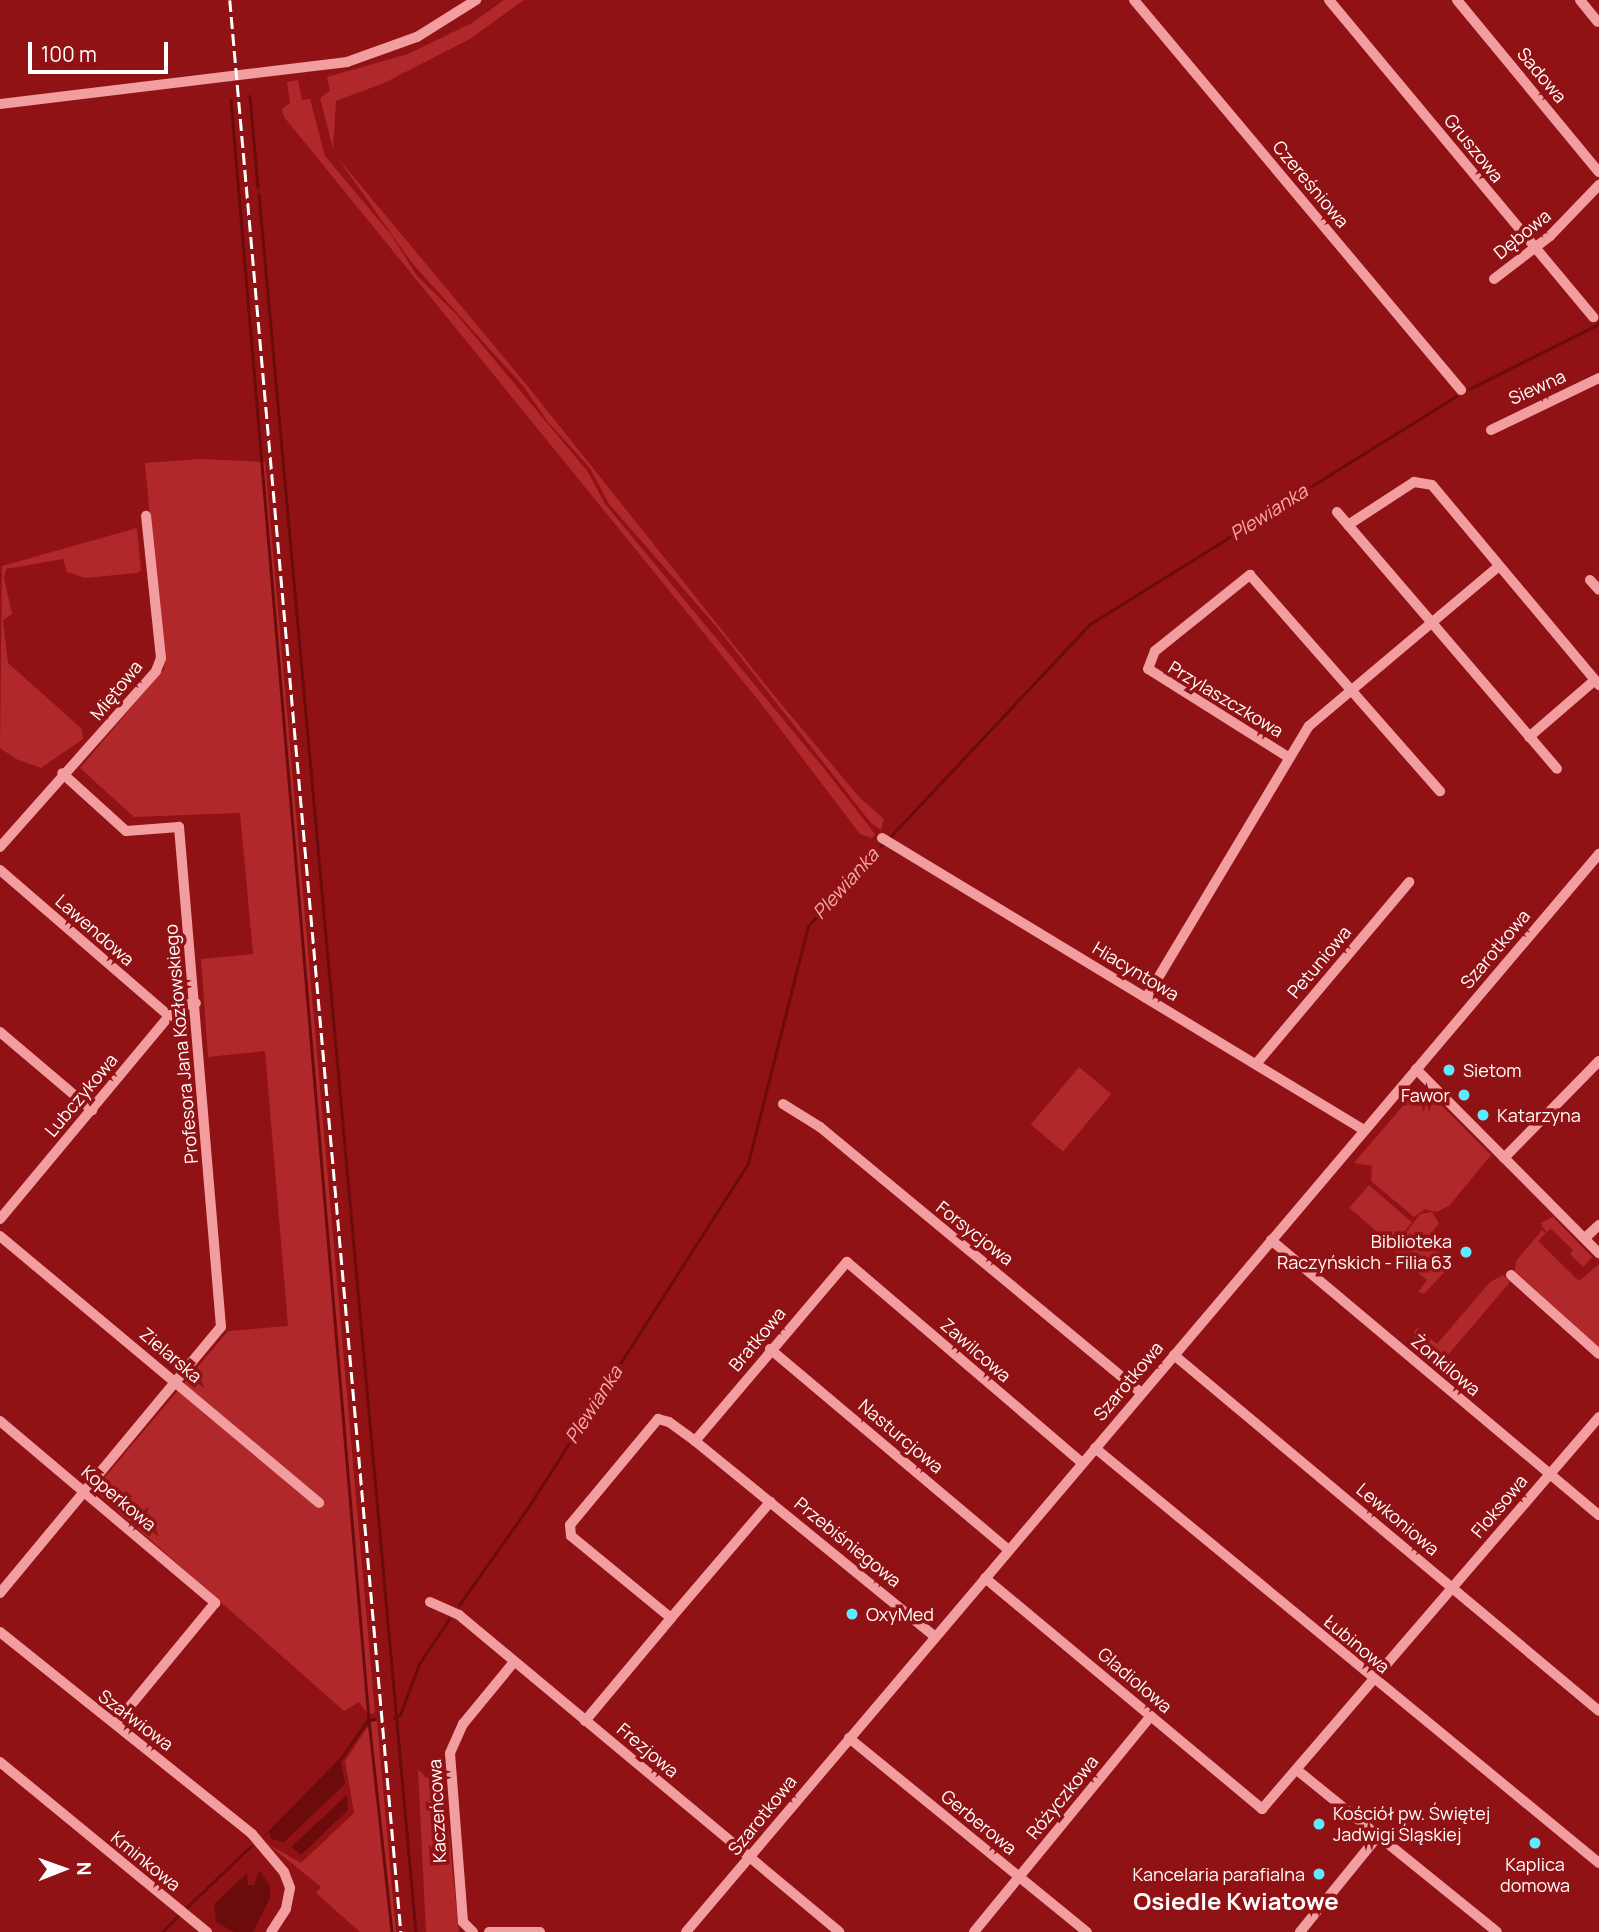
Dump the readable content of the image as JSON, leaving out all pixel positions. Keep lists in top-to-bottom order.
{
  "streets": {
    "street": [
      "Sadowa",
      "Gruszowa",
      "Czereśniowa",
      "Dębowa",
      "Siewna",
      "Miętowa",
      "Przylaszczkowa",
      "Lawendowa",
      "Szarotkowa",
      "Petuniowa",
      "Hiacyntowa",
      "Profesora Jana Kozłowskiego",
      "Lubczykowa",
      "Forsycjowa",
      "Bratkowa",
      "Zawilcowa",
      "Zielarska",
      "Żonkilowa",
      "Nasturcjowa",
      "Koperkowa",
      "Floksowa",
      "Lewkoniowa",
      "Przebiśniegowa",
      "Łubinowa",
      "Gladiolowa",
      "Szałwiowa",
      "Frezjowa",
      "Różyczkowa",
      "Kaczeńcowa",
      "Gerberowa",
      "Kminkowa"
    ]
  },
  "crossings": [
    ["Gruszowa", "Dębowa"],
    ["Miętowa", "Profesora Jana Kozłowskiego"],
    ["Przylaszczkowa", "Hiacyntowa"],
    ["Lawendowa", "Lubczykowa"],
    ["Szarotkowa", "Hiacyntowa"],
    ["Szarotkowa", "Forsycjowa"],
    ["Szarotkowa", "Zawilcowa"],
    ["Szarotkowa", "Żonkilowa"],
    ["Szarotkowa", "Nasturcjowa"],
    ["Szarotkowa", "Lewkoniowa"],
    ["Szarotkowa", "Przebiśniegowa"],
    ["Szarotkowa", "Łubinowa"],
    ["Szarotkowa", "Gladiolowa"],
    ["Szarotkowa", "Frezjowa"],
    ["Szarotkowa", "Gerberowa"],
    ["Petuniowa", "Hiacyntowa"],
    ["Profesora Jana Kozłowskiego", "Lubczykowa"],
    ["Profesora Jana Kozłowskiego", "Zielarska"],
    ["Profesora Jana Kozłowskiego", "Koperkowa"],
    ["Bratkowa", "Zawilcowa"],
    ["Bratkowa", "Nasturcjowa"],
    ["Bratkowa", "Przebiśniegowa"],
    ["Żonkilowa", "Floksowa"],
    ["Koperkowa", "Szałwiowa"],
    ["Floksowa", "Lewkoniowa"],
    ["Floksowa", "Łubinowa"],
    ["Floksowa", "Gladiolowa"],
    ["Przebiśniegowa", "Frezjowa"],
    ["Gladiolowa", "Różyczkowa"],
    ["Frezjowa", "Kaczeńcowa"],
    ["Różyczkowa", "Gerberowa"]
  ],
  "districts": ["Osiedle Kwiatowe"],
  "water": ["Plewianka"],
  "places": [
    "Sietom",
    "Fawor",
    "Katarzyna",
    "Biblioteka Raczyńskich - Filia 63",
    "OxyMed",
    "Kościół pw. Świętej Jadwigi Śląskiej",
    "Kaplica domowa",
    "Kancelaria parafialna"
  ],
  "scale_bar": "100 m",
  "north": "right"
}
